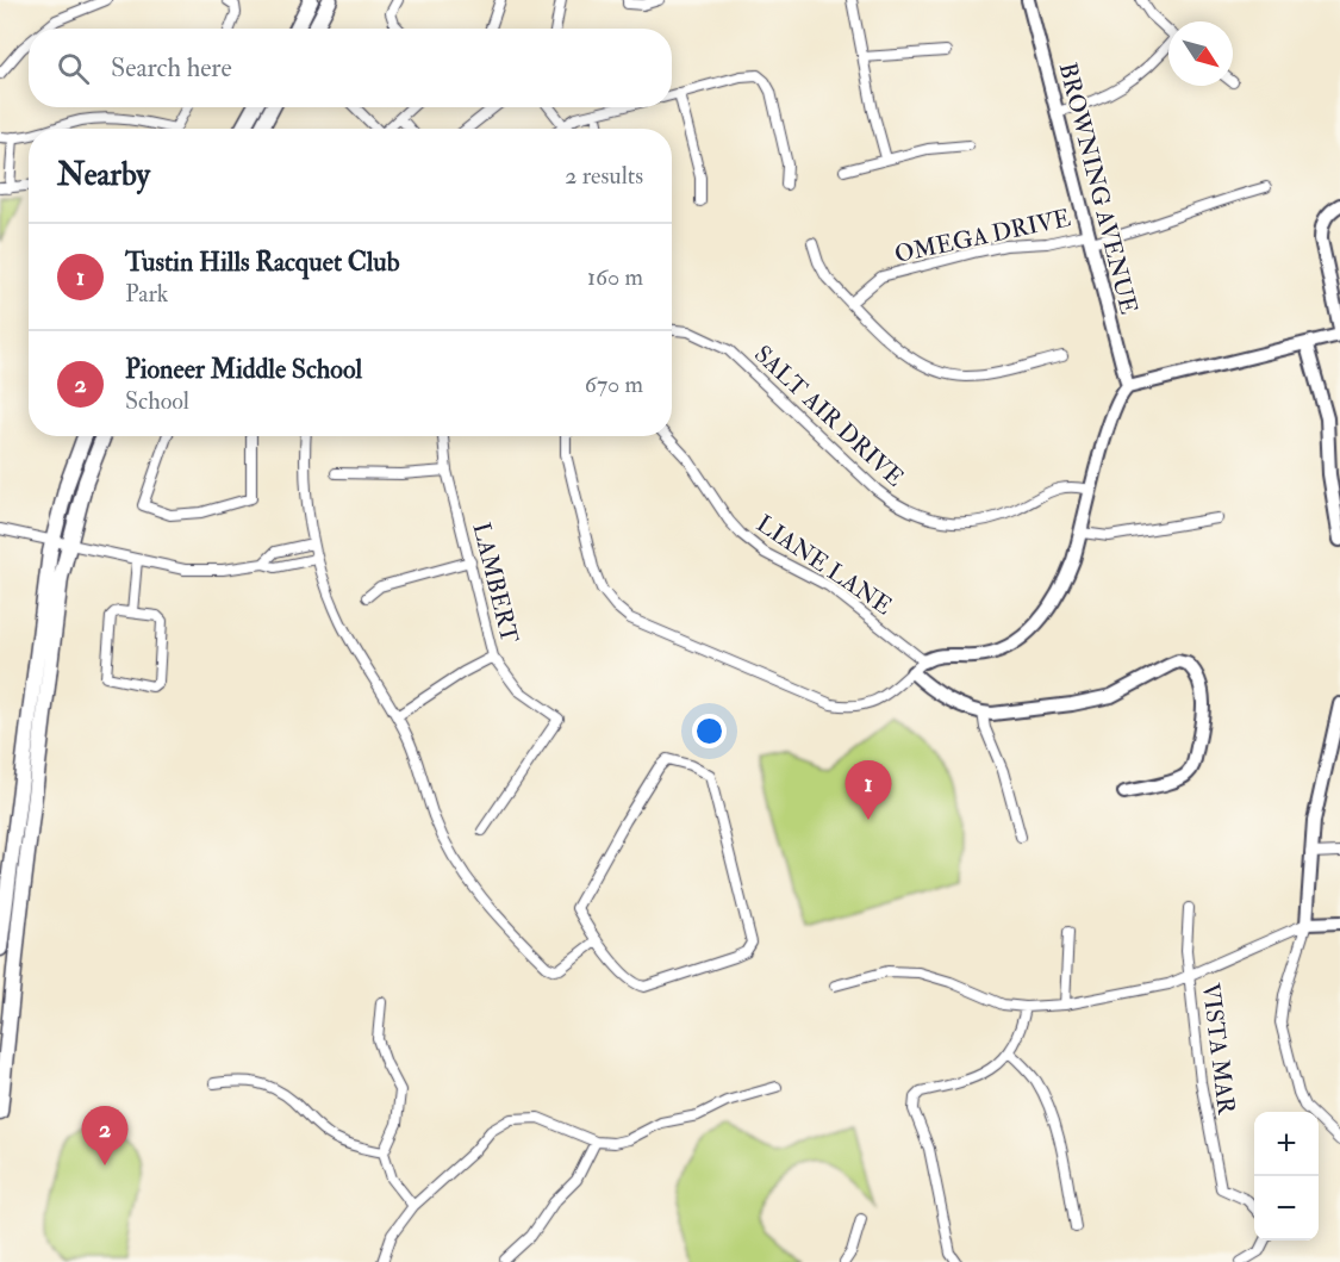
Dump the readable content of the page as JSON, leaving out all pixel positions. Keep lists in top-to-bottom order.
{
  "streets": {
    "street": [
      "BROWNING AVENUE",
      "OMEGA DRIVE",
      "SALT AIR DRIVE",
      "LIANE LANE",
      "LAMBERT",
      "VISTA MAR"
    ]
  },
  "crossings": [
    ["BROWNING AVENUE", "OMEGA DRIVE"]
  ],
  "north": "bottom right",
  "page": {
    "search": "Search here",
    "heading": ["Nearby", "2 results"],
    "list": [
      {
        "mark": "1",
        "name": "Tustin Hills Racquet Club",
        "note": "Park",
        "value": "160 m"
      },
      {
        "mark": "2",
        "name": "Pioneer Middle School",
        "note": "School",
        "value": "670 m"
      }
    ],
    "pins": ["1", "2"],
    "map_buttons": ["+", "−"]
  }
}
